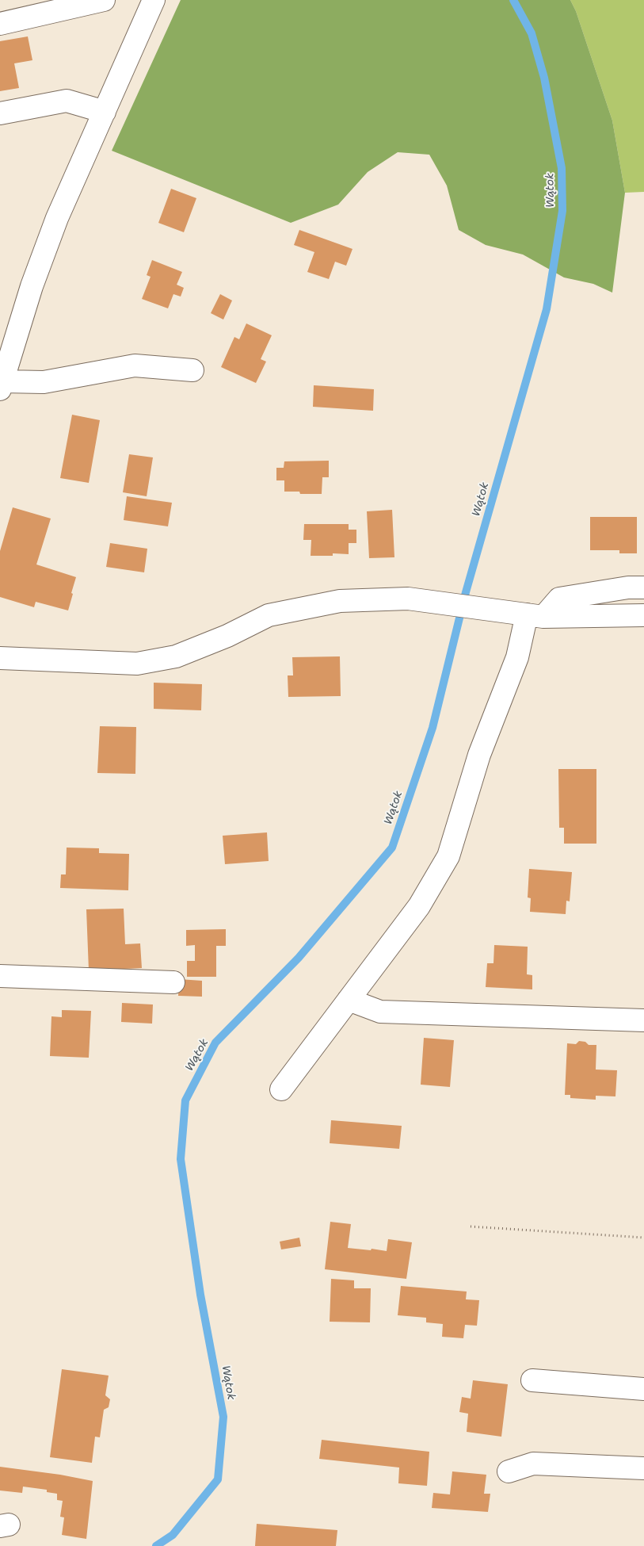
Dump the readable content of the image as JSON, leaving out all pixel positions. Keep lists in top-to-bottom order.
{
  "water": ["Wątok"]
}
